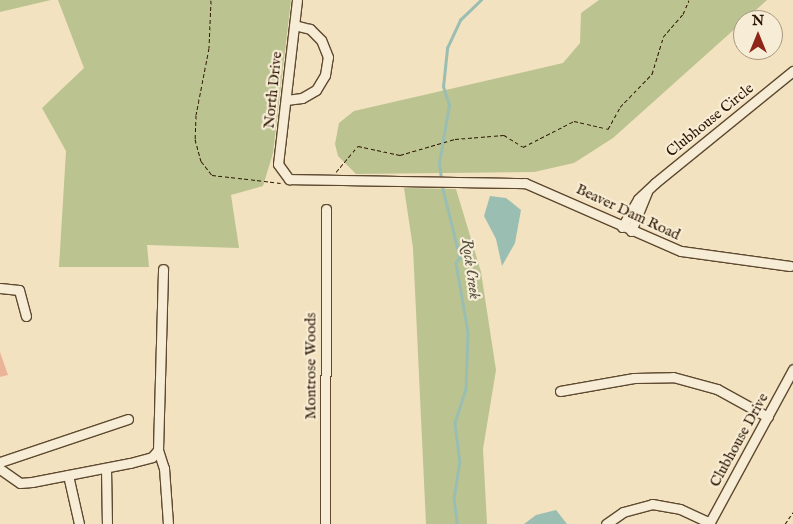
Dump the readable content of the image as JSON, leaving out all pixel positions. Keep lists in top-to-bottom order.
{
  "streets": {
    "street": [
      "North Drive",
      "Clubhouse Circle",
      "Beaver Dam Road",
      "Montrose Woods",
      "Clubhouse Drive"
    ]
  },
  "crossings": [
    ["North Drive", "Beaver Dam Road"],
    ["Clubhouse Circle", "Beaver Dam Road"]
  ],
  "water": ["Rock Creek"],
  "north": "top"
}
